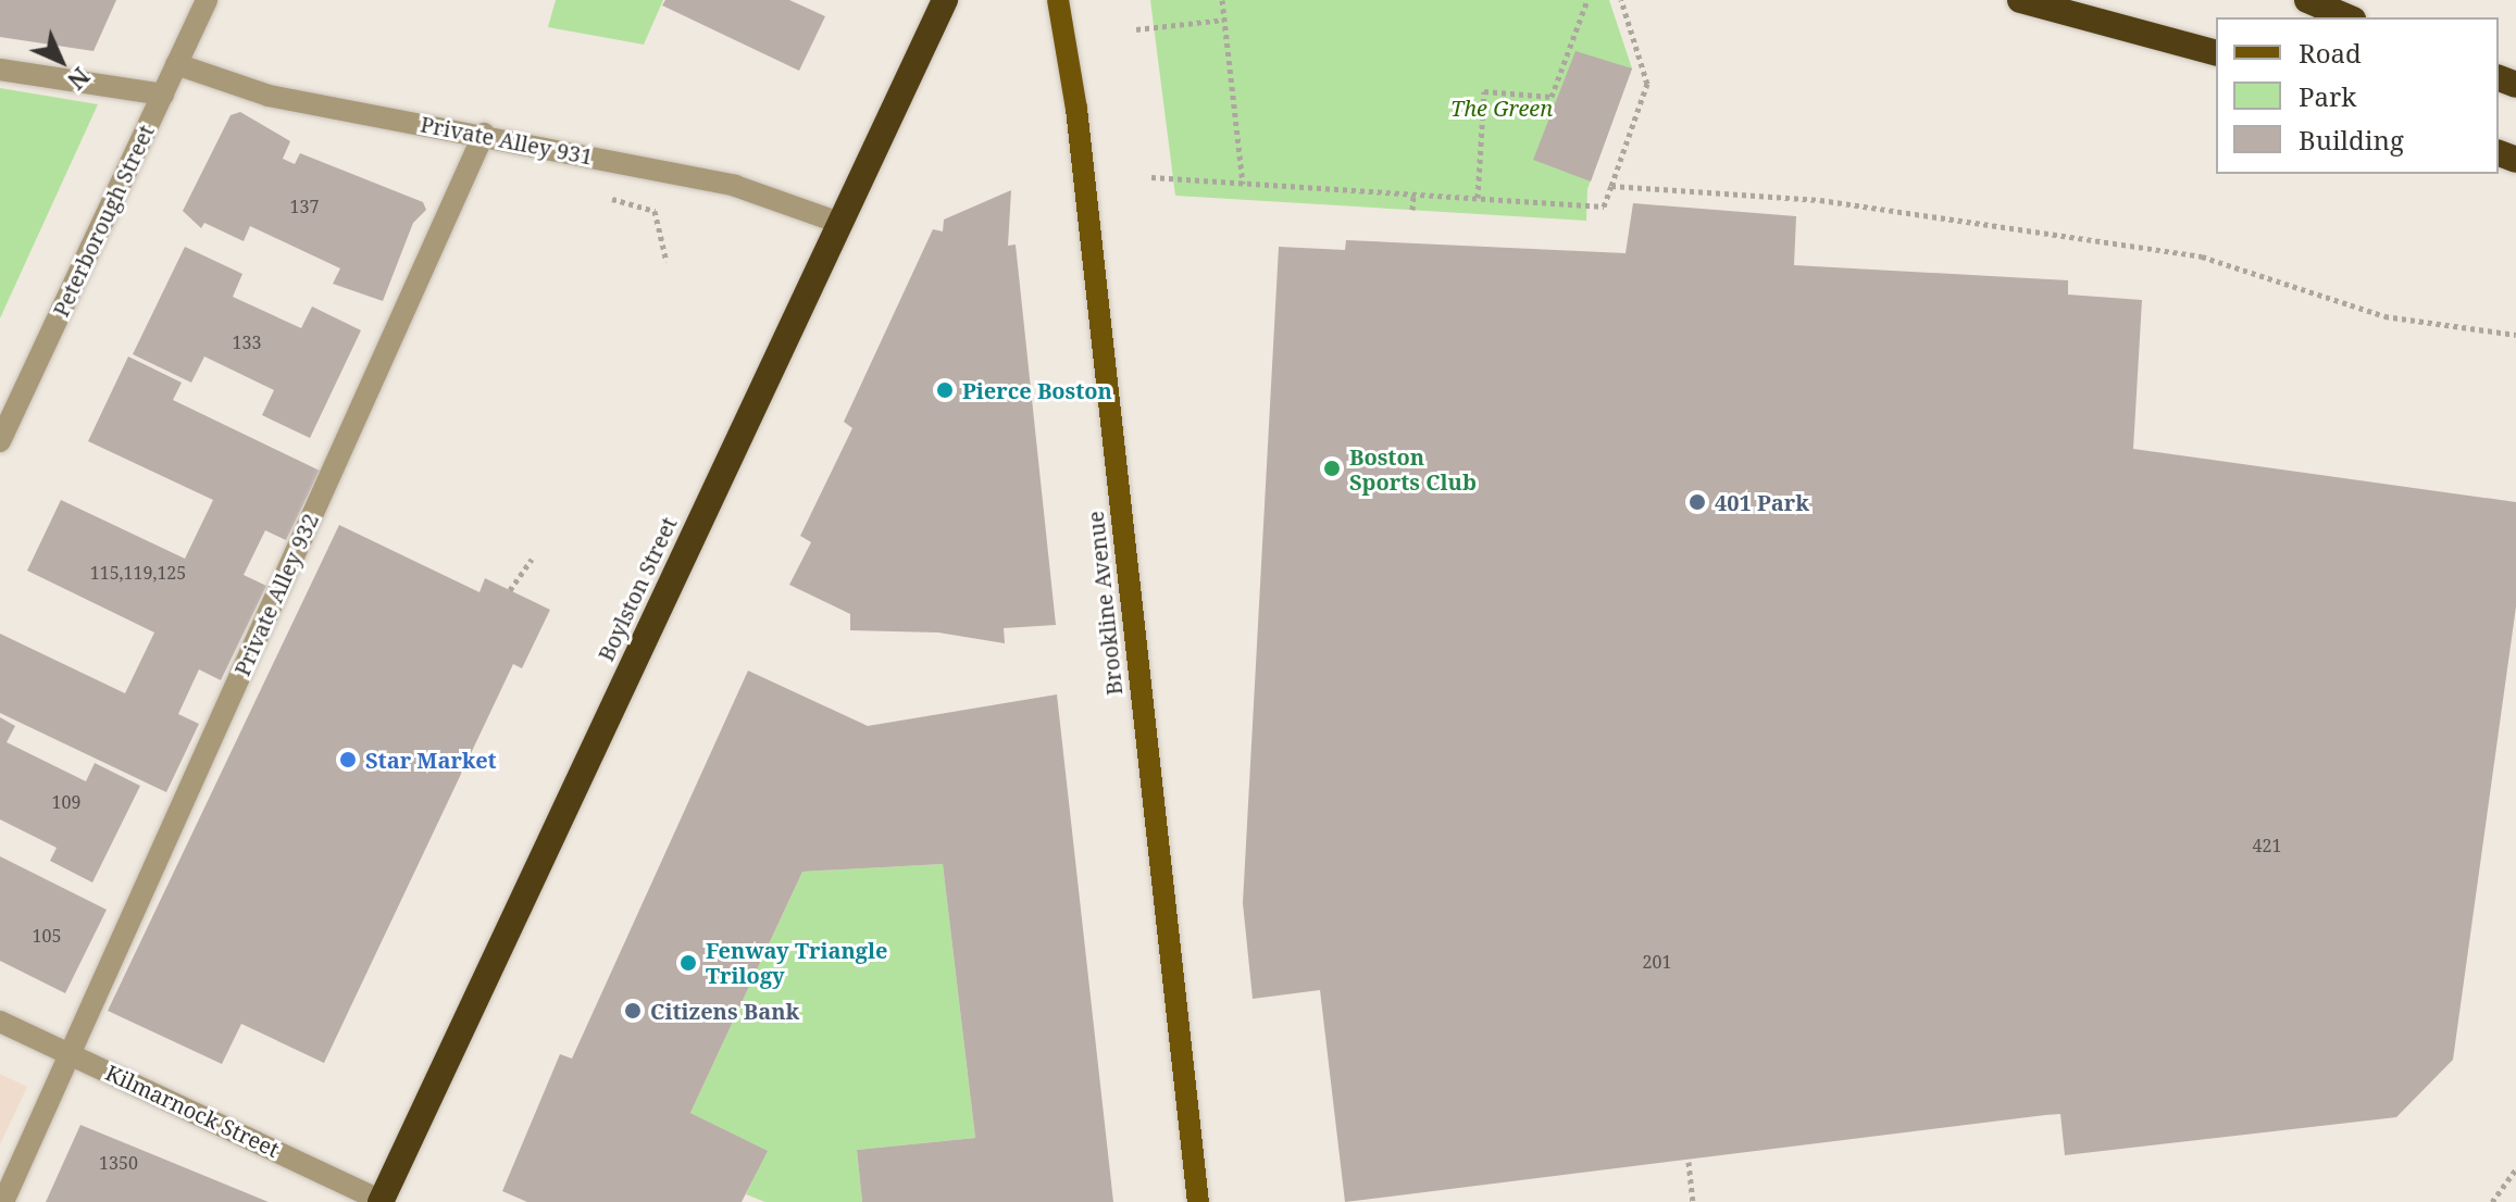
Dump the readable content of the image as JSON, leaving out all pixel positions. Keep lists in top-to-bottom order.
{
  "streets": {
    "highway": ["Boylston Street"],
    "main road": ["Brookline Avenue"],
    "street": [
      "Private Alley 931",
      "Peterborough Street",
      "Private Alley 932",
      "Kilmarnock Street"
    ]
  },
  "crossings": [
    ["Private Alley 931", "Peterborough Street"],
    ["Private Alley 931", "Boylston Street"],
    ["Private Alley 931", "Private Alley 932"],
    ["Boylston Street", "Kilmarnock Street"],
    ["Private Alley 932", "Kilmarnock Street"]
  ],
  "parks": ["The Green"],
  "places": [
    "Pierce Boston",
    "Boston Sports Club",
    "401 Park",
    "Star Market",
    "Fenway Triangle Trilogy",
    "Citizens Bank"
  ],
  "house_numbers": [
    "137",
    "133",
    "115,119,125",
    "109",
    "421",
    "105",
    "201",
    "1350"
  ],
  "legend": ["Road", "Park", "Building"],
  "north": "bottom right"
}
